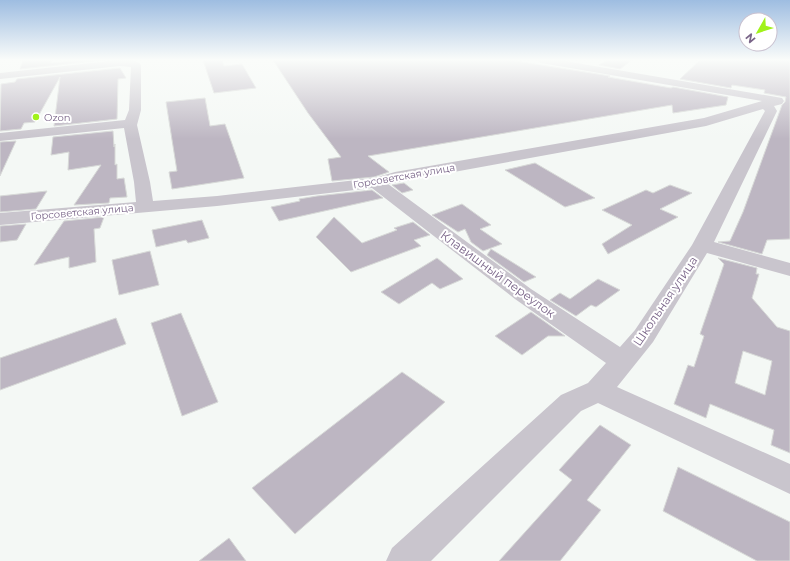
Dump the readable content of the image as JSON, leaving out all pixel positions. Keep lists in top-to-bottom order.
{
  "streets": {
    "street": ["Горсоветская улица", "Клавишный переулок", "Школьная улица"]
  },
  "crossings": [
    ["Горсоветская улица", "Клавишный переулок"],
    ["Горсоветская улица", "Школьная улица"],
    ["Клавишный переулок", "Школьная улица"]
  ],
  "places": ["Ozon"],
  "north": "bottom left"
}
